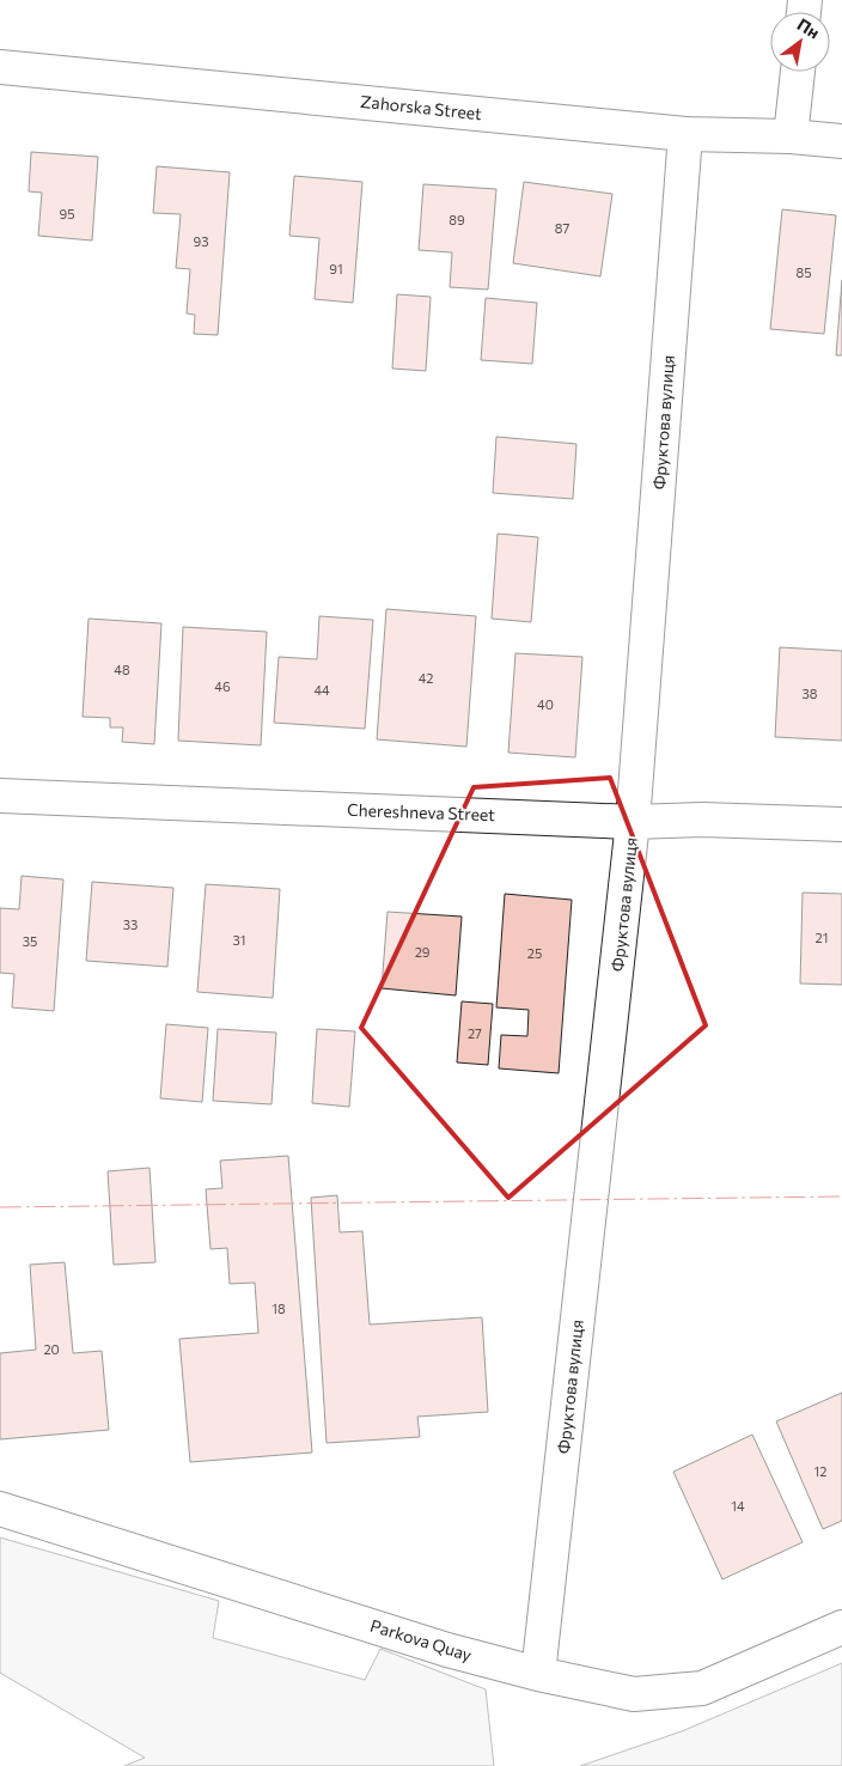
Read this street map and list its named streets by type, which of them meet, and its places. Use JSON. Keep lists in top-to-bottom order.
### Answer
{
  "streets": {
    "street": [
      "Zahorska Street",
      "Фруктова вулиця",
      "Chereshneva Street",
      "Parkova Quay"
    ]
  },
  "crossings": [
    ["Zahorska Street", "Фруктова вулиця"],
    ["Фруктова вулиця", "Chereshneva Street"],
    ["Фруктова вулиця", "Parkova Quay"]
  ],
  "house_numbers": [
    "95",
    "89",
    "87",
    "93",
    "91",
    "85",
    "48",
    "42",
    "46",
    "44",
    "38",
    "40",
    "33",
    "21",
    "31",
    "35",
    "29",
    "25",
    "27",
    "18",
    "20",
    "12",
    "14"
  ],
  "north": "top right"
}
